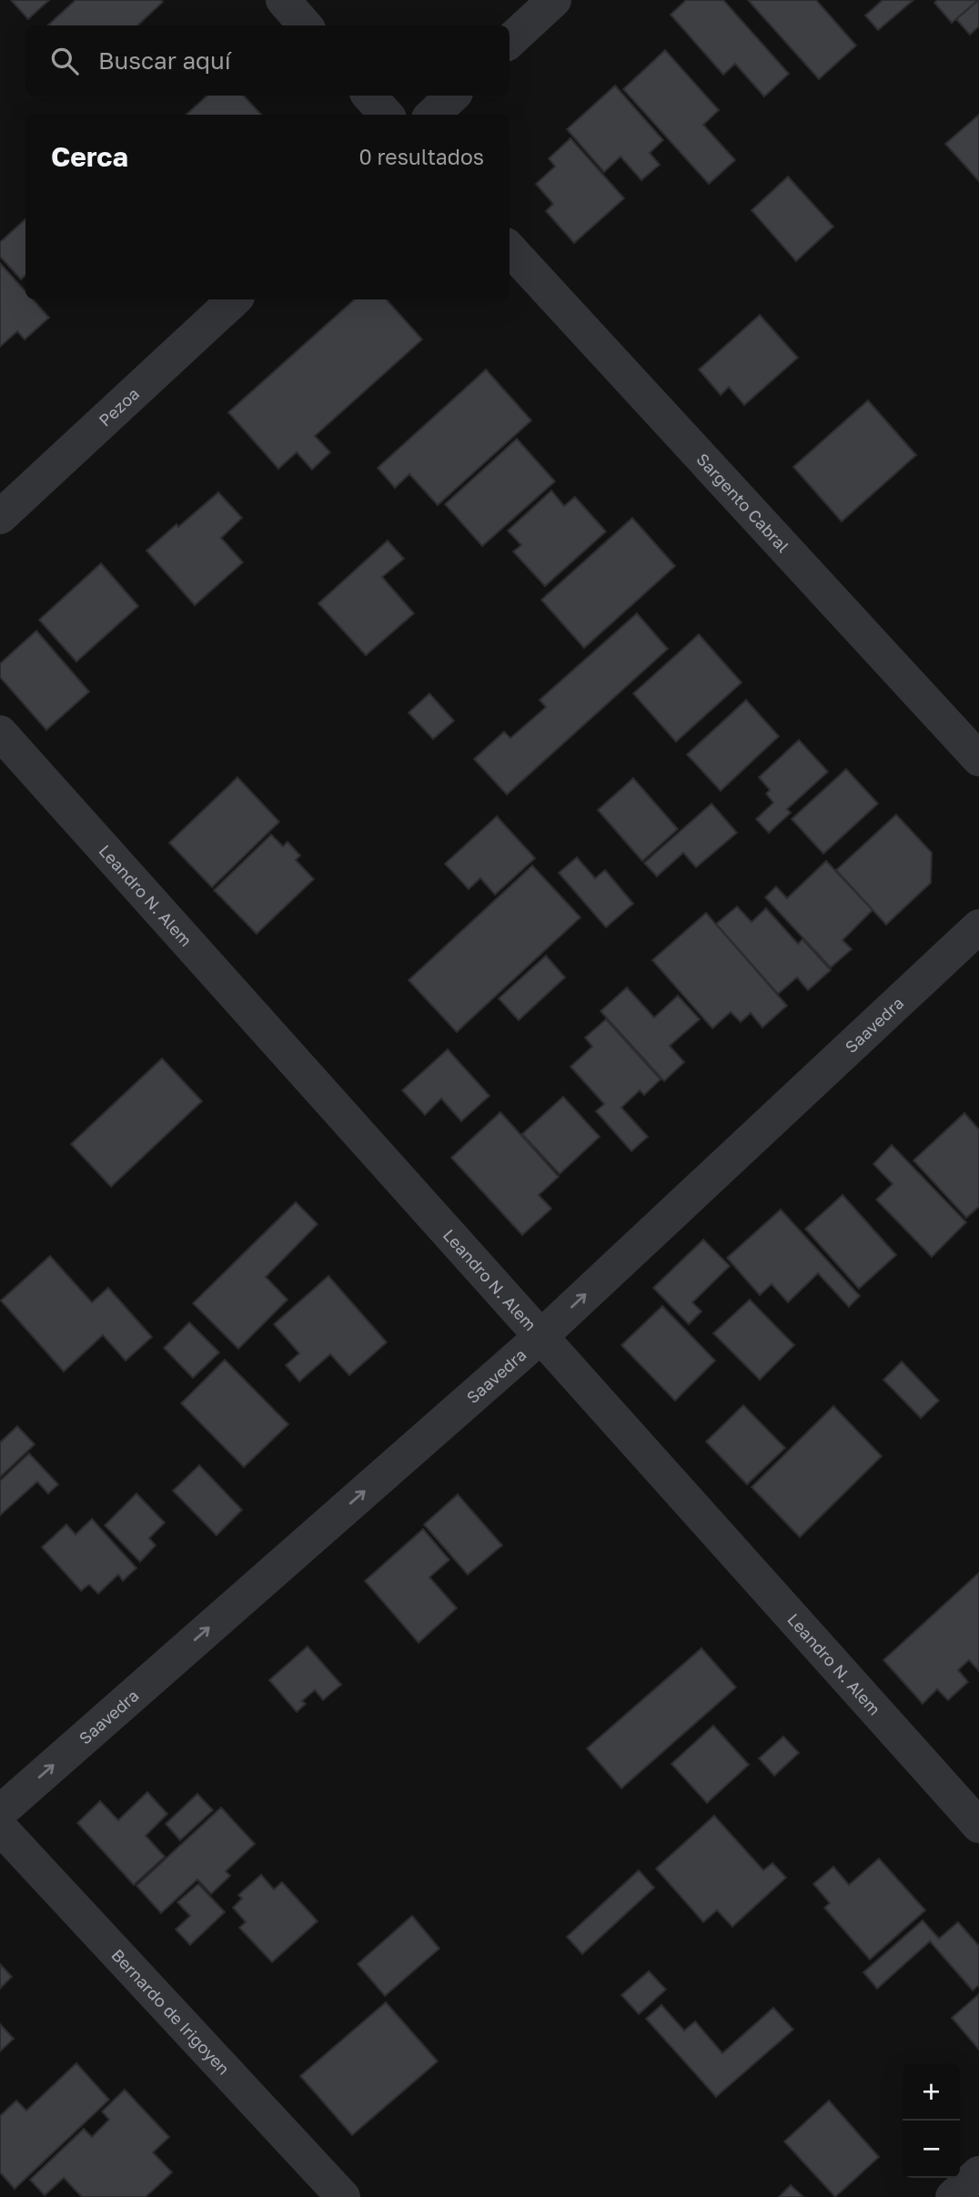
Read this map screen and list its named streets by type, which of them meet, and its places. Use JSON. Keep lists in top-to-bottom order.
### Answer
{
  "streets": {
    "street": [
      "Pezoa",
      "Sargento Cabral",
      "Leandro N. Alem",
      "Saavedra",
      "Bernardo de Irigoyen"
    ]
  },
  "crossings": [
    ["Leandro N. Alem", "Saavedra"]
  ],
  "one_way": ["Saavedra"],
  "page": {
    "search": "Buscar aquí",
    "heading": ["Cerca", "0 resultados"],
    "map_buttons": ["+", "−"]
  }
}
